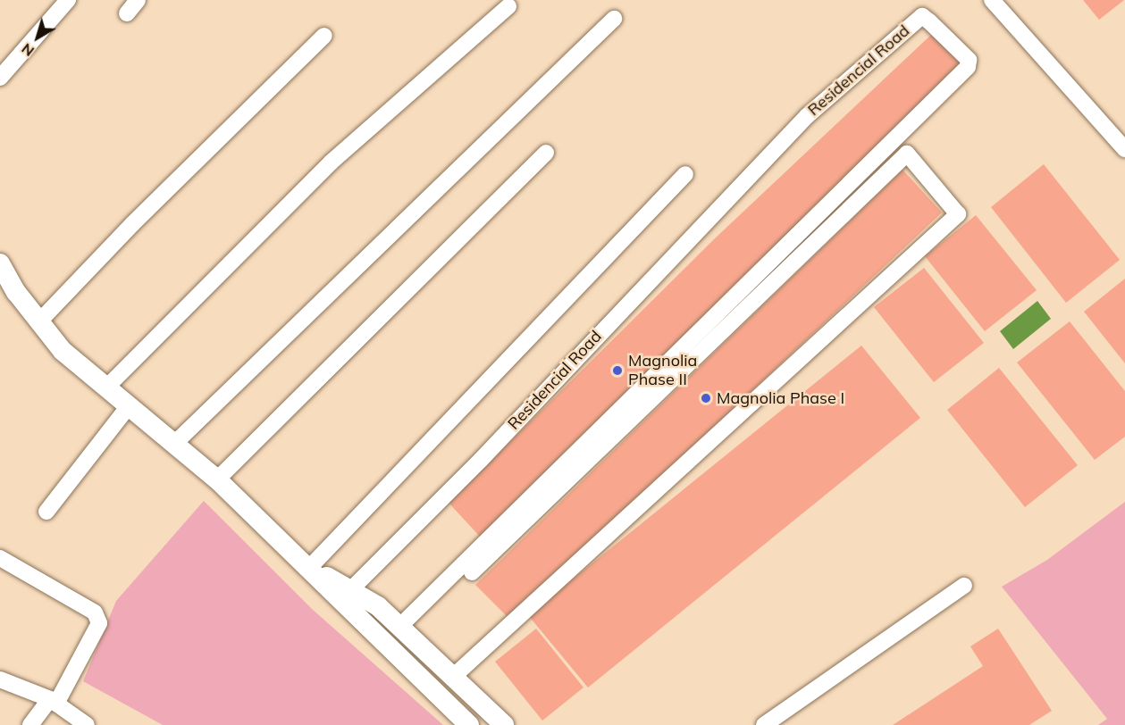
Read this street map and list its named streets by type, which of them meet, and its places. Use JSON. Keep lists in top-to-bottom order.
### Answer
{
  "streets": {
    "street": ["Residencial Road"]
  },
  "places": ["Magnolia Phase II", "Magnolia Phase I"],
  "north": "bottom left"
}
